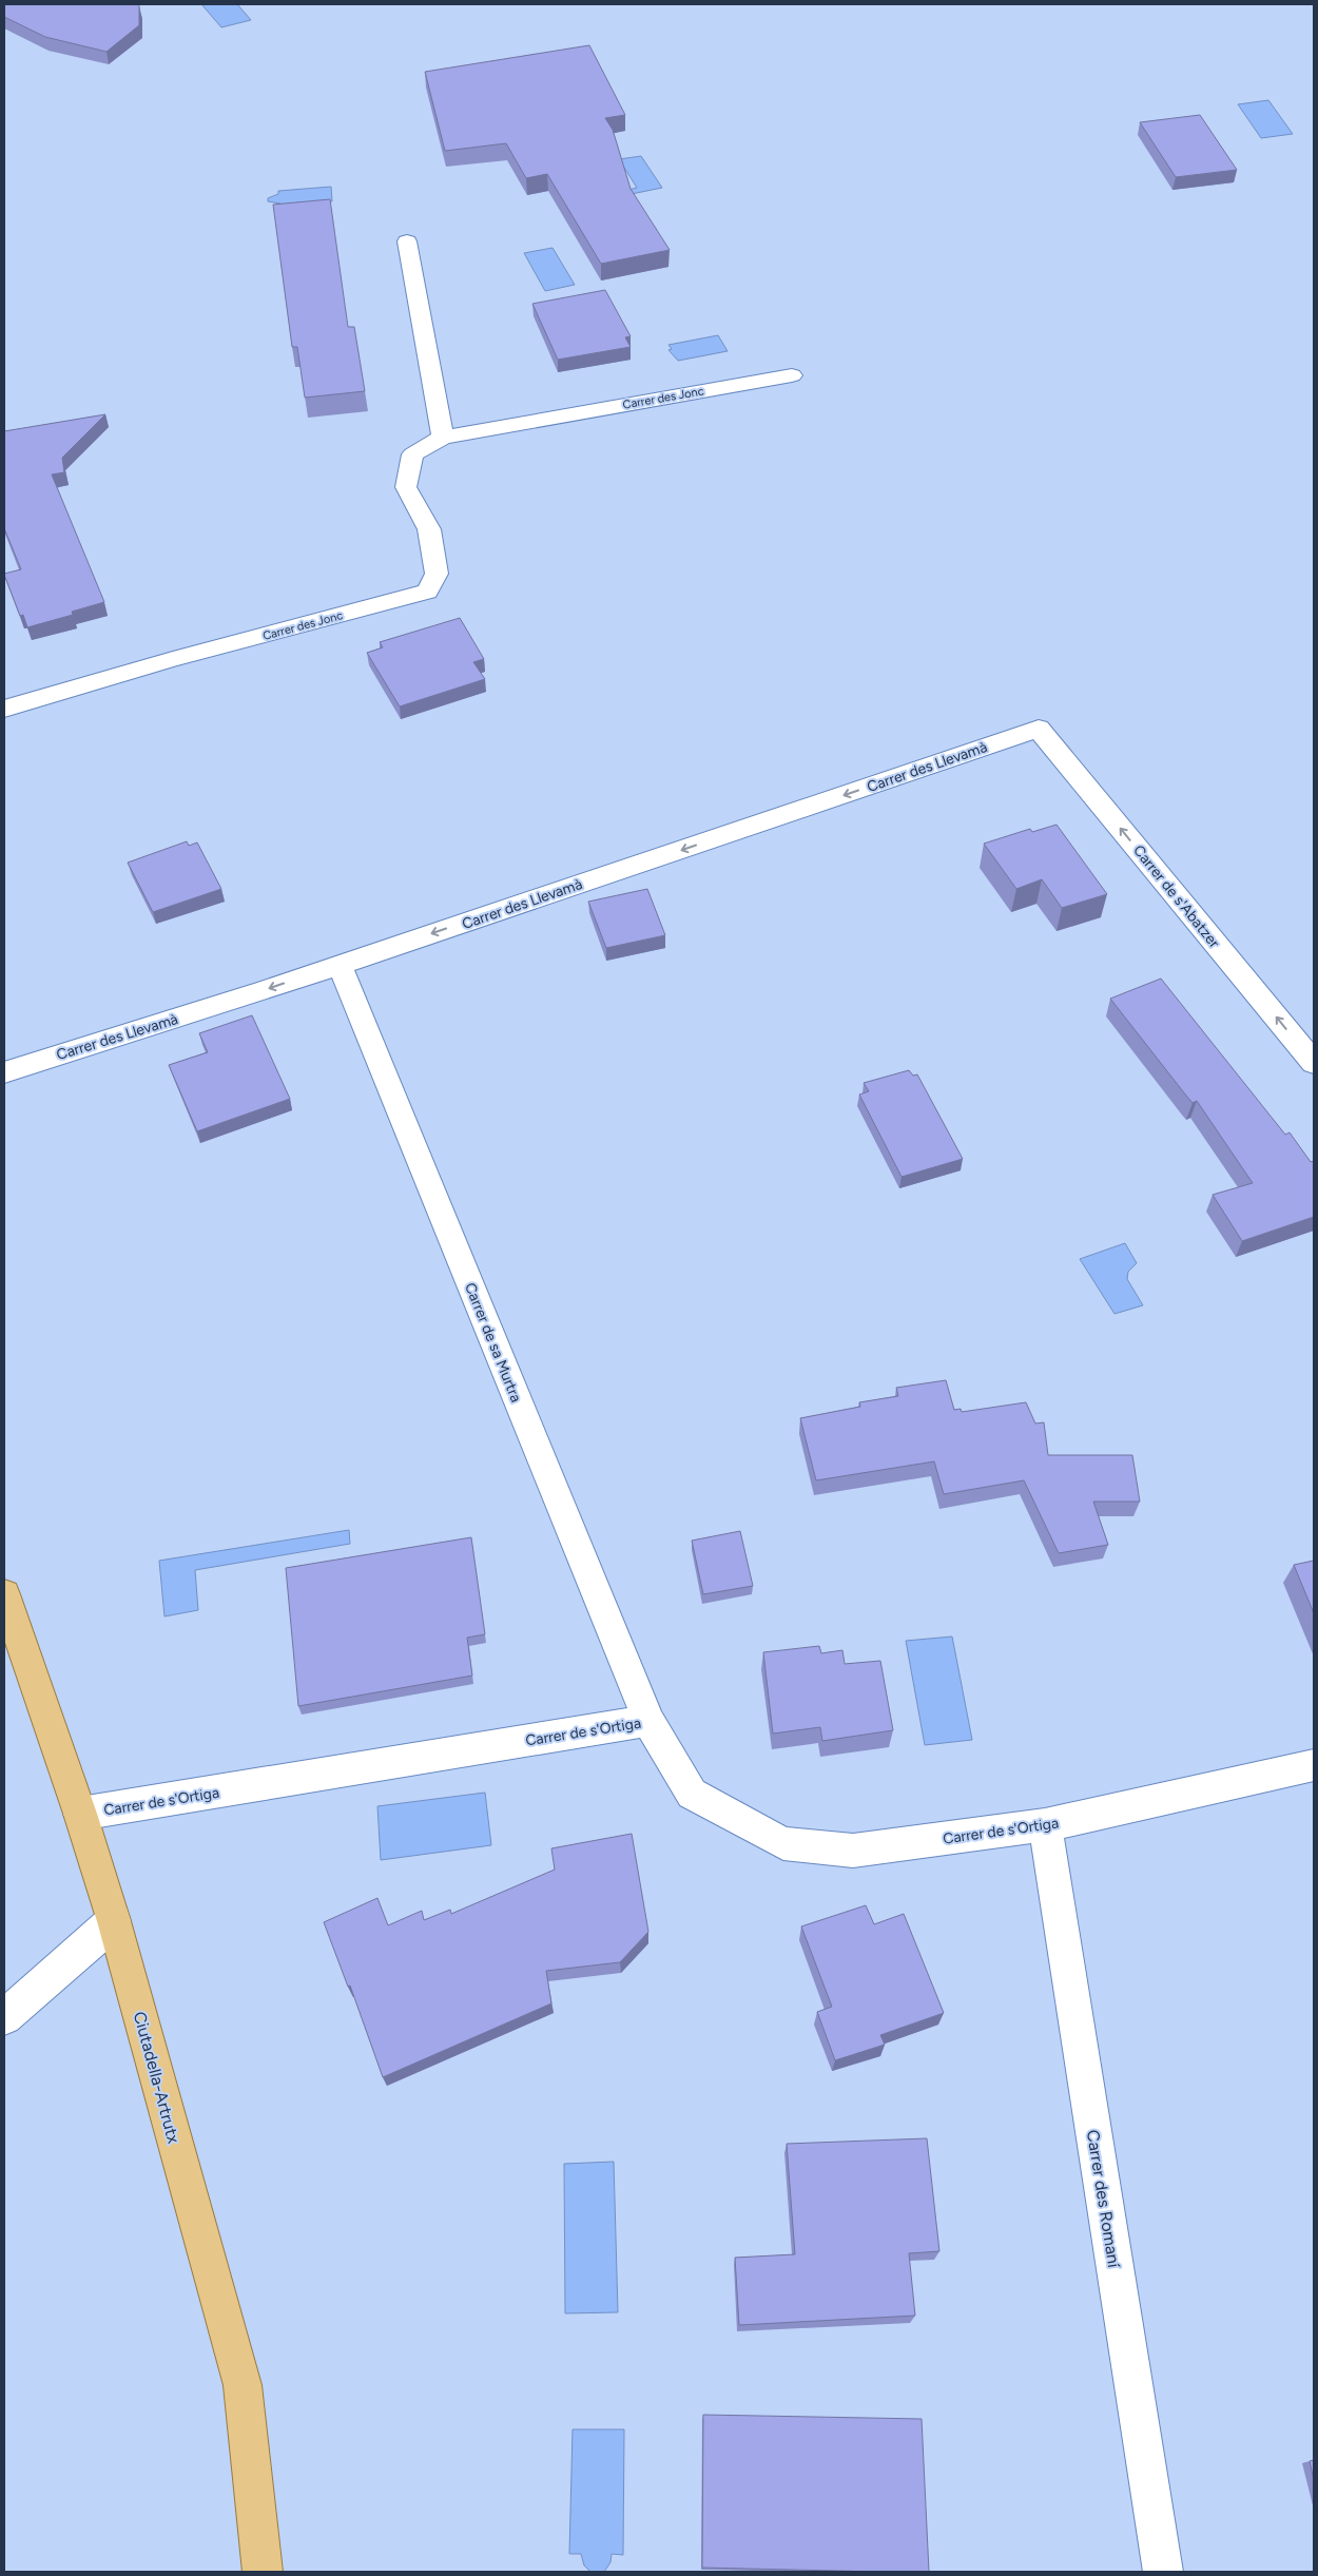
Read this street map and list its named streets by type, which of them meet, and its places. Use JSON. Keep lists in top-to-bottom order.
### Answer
{
  "streets": {
    "main road": ["Ciutadella-Artrutx"],
    "street": [
      "Carrer des Jonc",
      "Carrer des Llevamà",
      "Carrer de s'Abatzer",
      "Carrer de sa Murtra",
      "Carrer de s'Ortiga",
      "Carrer des Romaní"
    ]
  },
  "crossings": [
    ["Carrer des Llevamà", "Carrer de s'Abatzer"],
    ["Carrer des Llevamà", "Carrer de sa Murtra"],
    ["Carrer de sa Murtra", "Carrer de s'Ortiga"],
    ["Carrer de s'Ortiga", "Ciutadella-Artrutx"],
    ["Carrer de s'Ortiga", "Carrer des Romaní"]
  ],
  "one_way": ["Carrer des Llevamà", "Carrer de s'Abatzer"]
}
